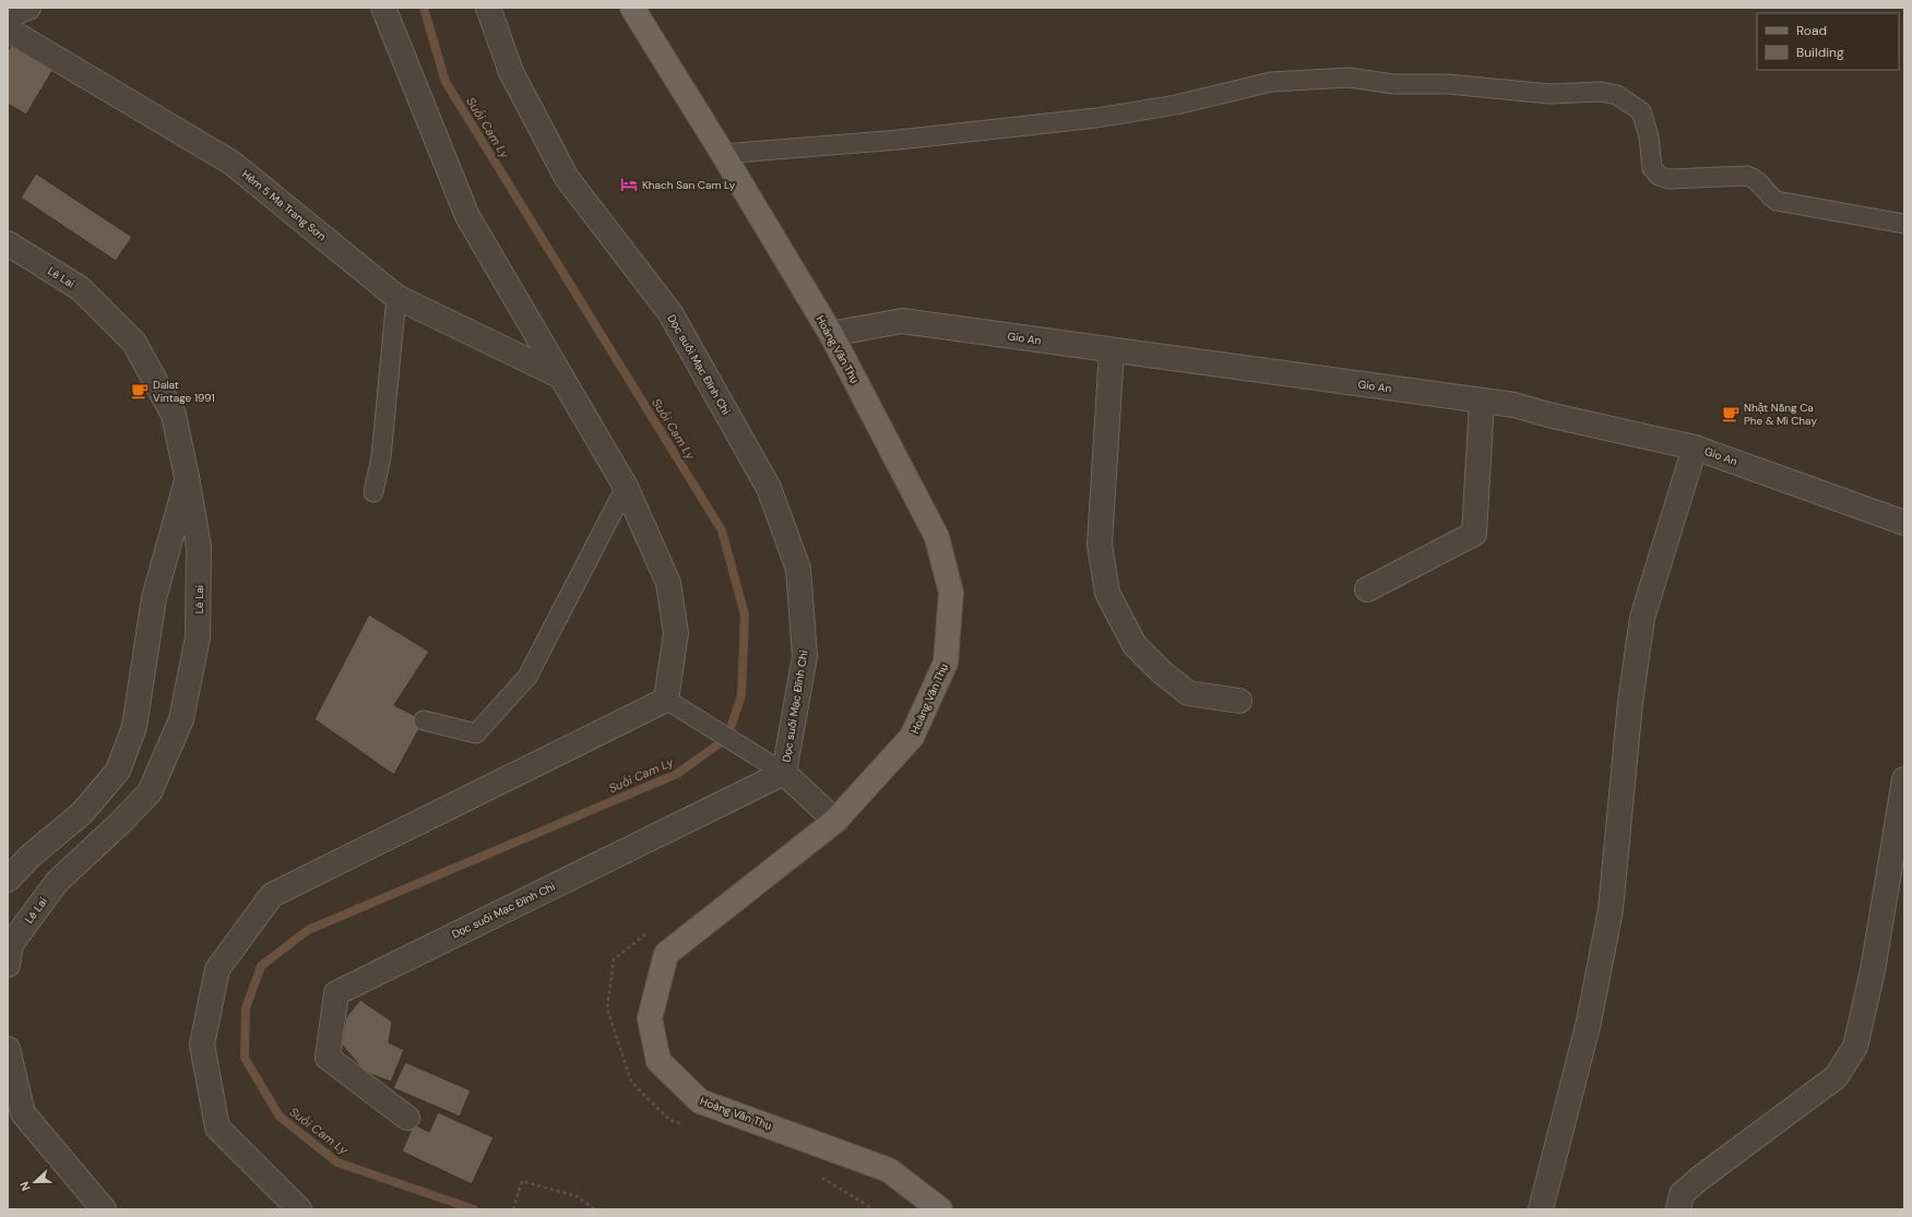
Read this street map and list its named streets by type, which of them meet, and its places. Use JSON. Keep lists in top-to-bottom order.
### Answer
{
  "streets": {
    "main road": ["Hoàng Văn Thụ"],
    "street": [
      "Hẻm 5 Ma Trang Sơn",
      "Lê Lai",
      "Gio An",
      "Dọc suối Mạc Đĩnh Chi"
    ]
  },
  "crossings": [
    ["Gio An", "Hoàng Văn Thụ"]
  ],
  "water": ["Suối Cam Ly"],
  "places": {
    "hotel": ["Khach San Cam Ly"],
    "cafe": ["Dalat Vintage 1991", "Nhặt Nắng Ca Phe & Mì Chay"]
  },
  "legend": ["Road", "Building"],
  "north": "left"
}
